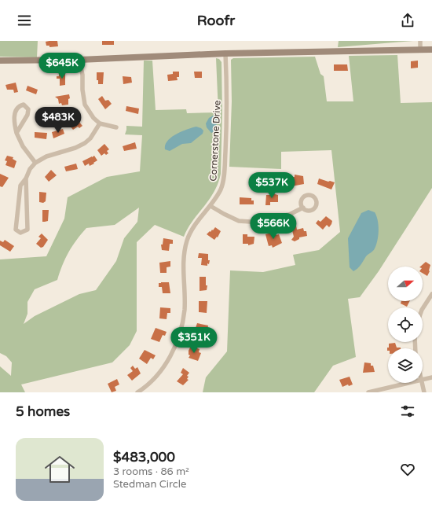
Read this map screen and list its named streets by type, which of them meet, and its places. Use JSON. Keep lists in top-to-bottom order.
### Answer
{
  "streets": {
    "street": ["Cornerstone Drive"]
  },
  "north": "right",
  "page": {
    "header": "Roofr",
    "price": [
      "$645K",
      "$483K",
      "$537K",
      "$566K",
      "$351K"
    ],
    "heading": "5 homes",
    "list": [
      {
        "name": "$483,000",
        "note": "3 rooms · 86 m² · Stedman Circle"
      }
    ]
  }
}
